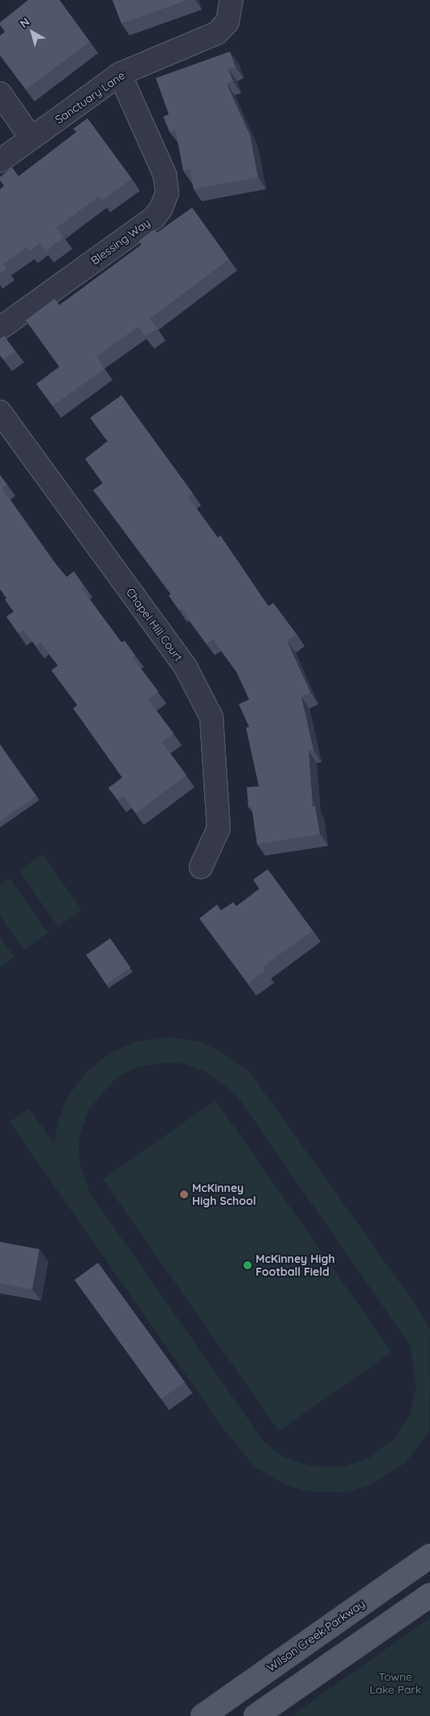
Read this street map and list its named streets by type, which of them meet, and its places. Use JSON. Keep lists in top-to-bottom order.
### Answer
{
  "streets": {
    "main road": ["Wilson Creek Parkway"],
    "street": ["Sanctuary Lane", "Blessing Way", "Chapel Hill Court"]
  },
  "crossings": [
    ["Sanctuary Lane", "Blessing Way"]
  ],
  "parks": ["Towne Lake Park"],
  "places": ["McKinney High School", "McKinney High Football Field"],
  "north": "top left"
}
